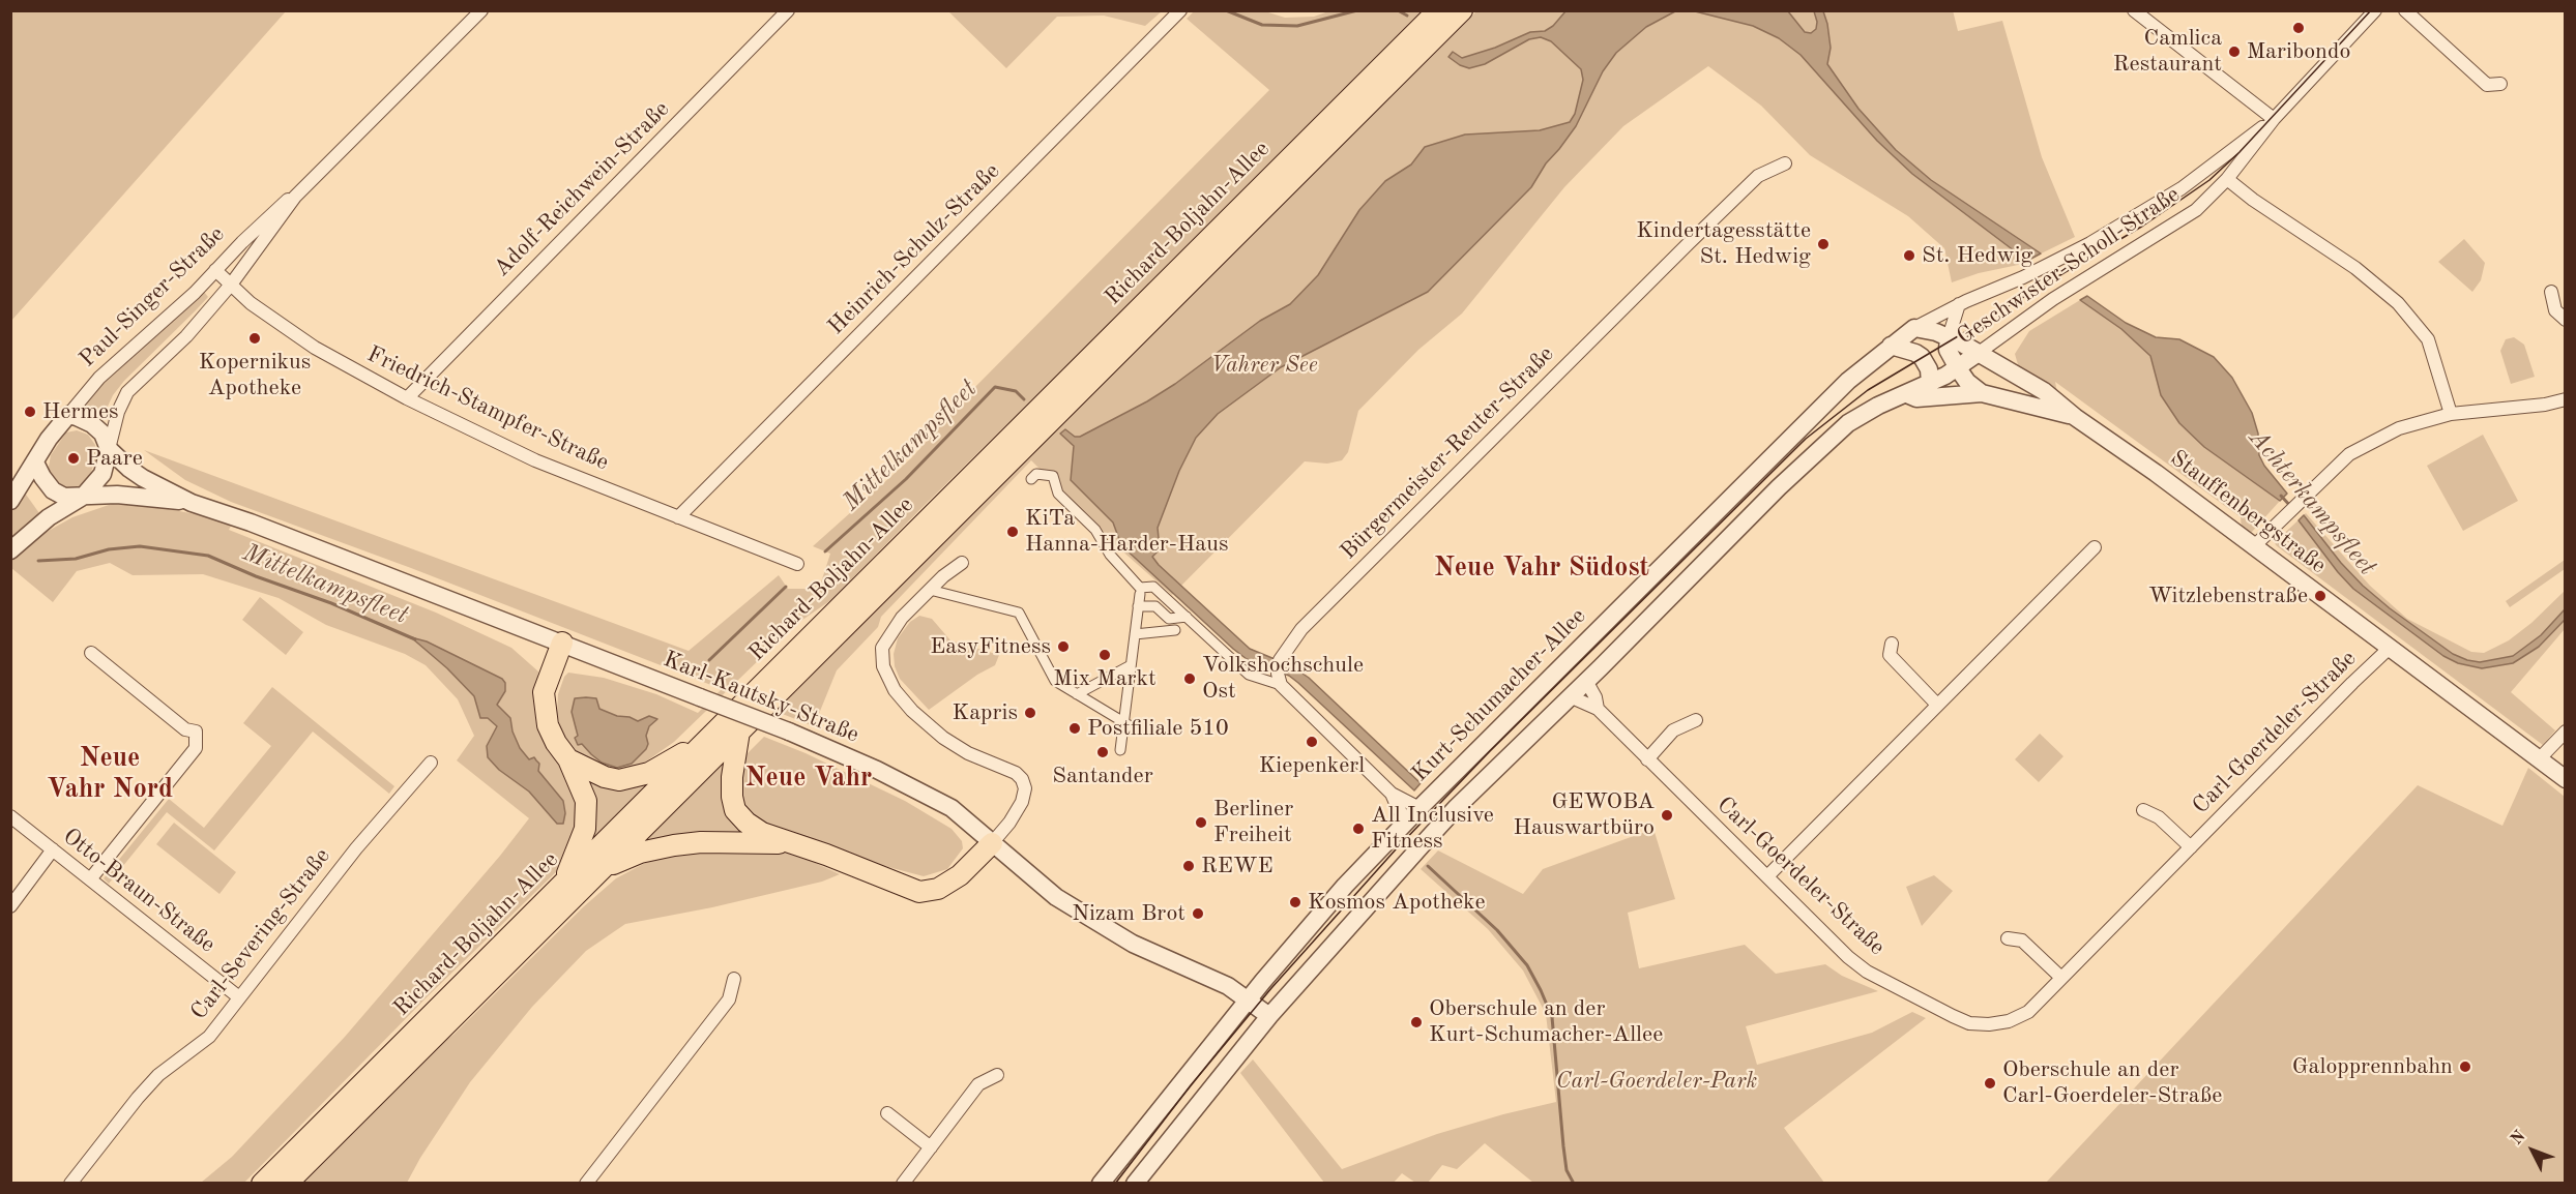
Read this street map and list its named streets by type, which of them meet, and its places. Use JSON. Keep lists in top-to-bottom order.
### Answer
{
  "streets": {
    "main road": ["Richard-Boljahn-Allee"],
    "street": [
      "Adolf-Reichwein-Straße",
      "Heinrich-Schulz-Straße",
      "Geschwister-Scholl-Straße",
      "Paul-Singer-Straße",
      "Friedrich-Stampfer-Straße",
      "Bürgermeister-Reuter-Straße",
      "Stauffenbergstraße",
      "Kurt-Schumacher-Allee",
      "Karl-Kautsky-Straße",
      "Carl-Goerdeler-Straße",
      "Otto-Braun-Straße",
      "Carl-Severing-Straße"
    ]
  },
  "crossings": [
    ["Adolf-Reichwein-Straße", "Friedrich-Stampfer-Straße"],
    ["Heinrich-Schulz-Straße", "Friedrich-Stampfer-Straße"],
    ["Geschwister-Scholl-Straße", "Stauffenbergstraße"],
    ["Geschwister-Scholl-Straße", "Kurt-Schumacher-Allee"],
    ["Paul-Singer-Straße", "Friedrich-Stampfer-Straße"],
    ["Paul-Singer-Straße", "Karl-Kautsky-Straße"],
    ["Stauffenbergstraße", "Kurt-Schumacher-Allee"],
    ["Stauffenbergstraße", "Carl-Goerdeler-Straße"],
    ["Kurt-Schumacher-Allee", "Karl-Kautsky-Straße"],
    ["Otto-Braun-Straße", "Carl-Severing-Straße"]
  ],
  "districts": ["Neue Vahr Südost", "Neue Vahr Nord", "Neue Vahr"],
  "water": ["Mittelkampsfleet", "Achterkampsfleet"],
  "parks": ["Vahrer See", "Carl-Goerdeler-Park"],
  "places": [
    "Maribondo",
    "Camlica Restaurant",
    "Kindertagesstätte St. Hedwig",
    "St. Hedwig",
    "Kopernikus Apotheke",
    "Hermes",
    "Paare",
    "KiTa Hanna-Harder-Haus",
    "Witzlebenstraße",
    "EasyFitness",
    "Mix Markt",
    "Volkshochschule Ost",
    "Kapris",
    "Postfiliale 510",
    "Kiepenkerl",
    "Santander",
    "GEWOBA Hauswartbüro",
    "Berliner Freiheit",
    "All Inclusive Fitness",
    "REWE",
    "Kosmos Apotheke",
    "Nizam Brot",
    "Oberschule an der Kurt-Schumacher-Allee",
    "Galopprennbahn",
    "Oberschule an der Carl-Goerdeler-Straße"
  ],
  "north": "top left"
}
